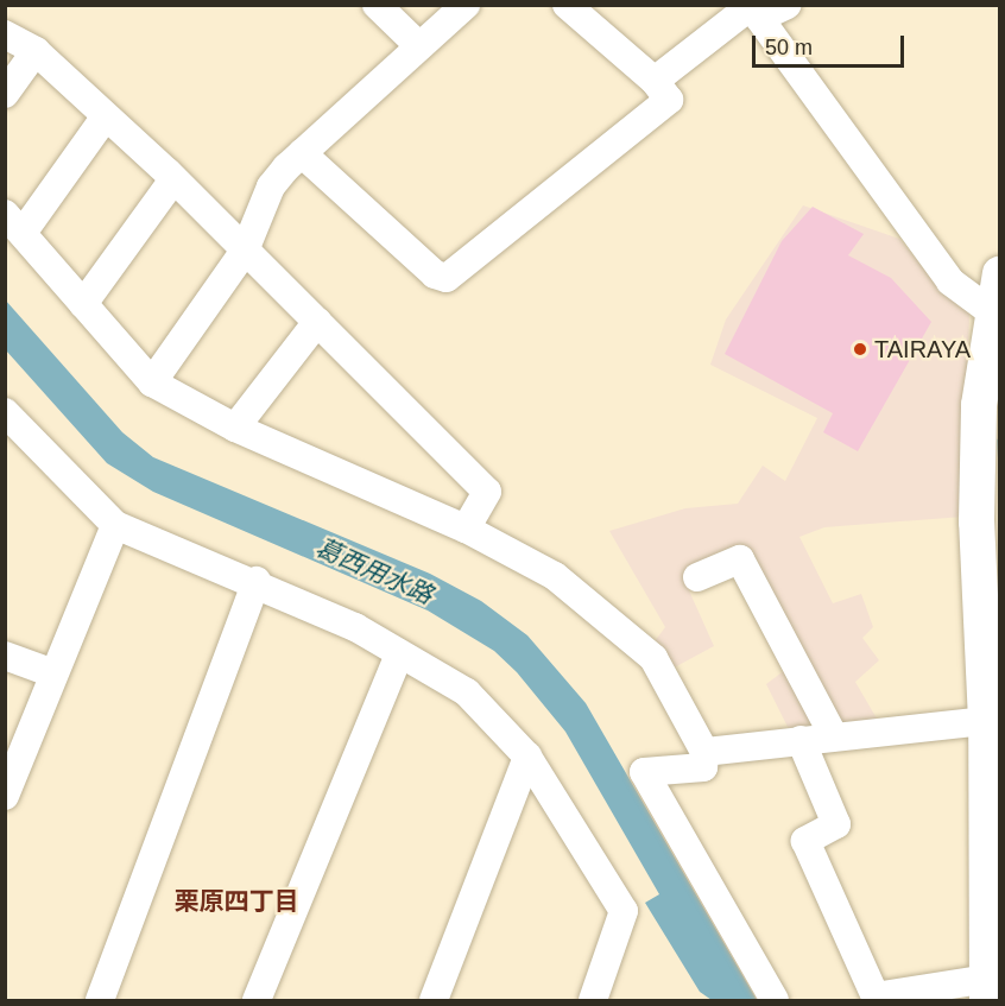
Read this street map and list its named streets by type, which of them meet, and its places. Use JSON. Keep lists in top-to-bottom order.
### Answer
{
  "districts": ["栗原四丁目"],
  "water": ["葛西用水路"],
  "places": ["TAIRAYA"],
  "scale_bar": "50 m"
}
